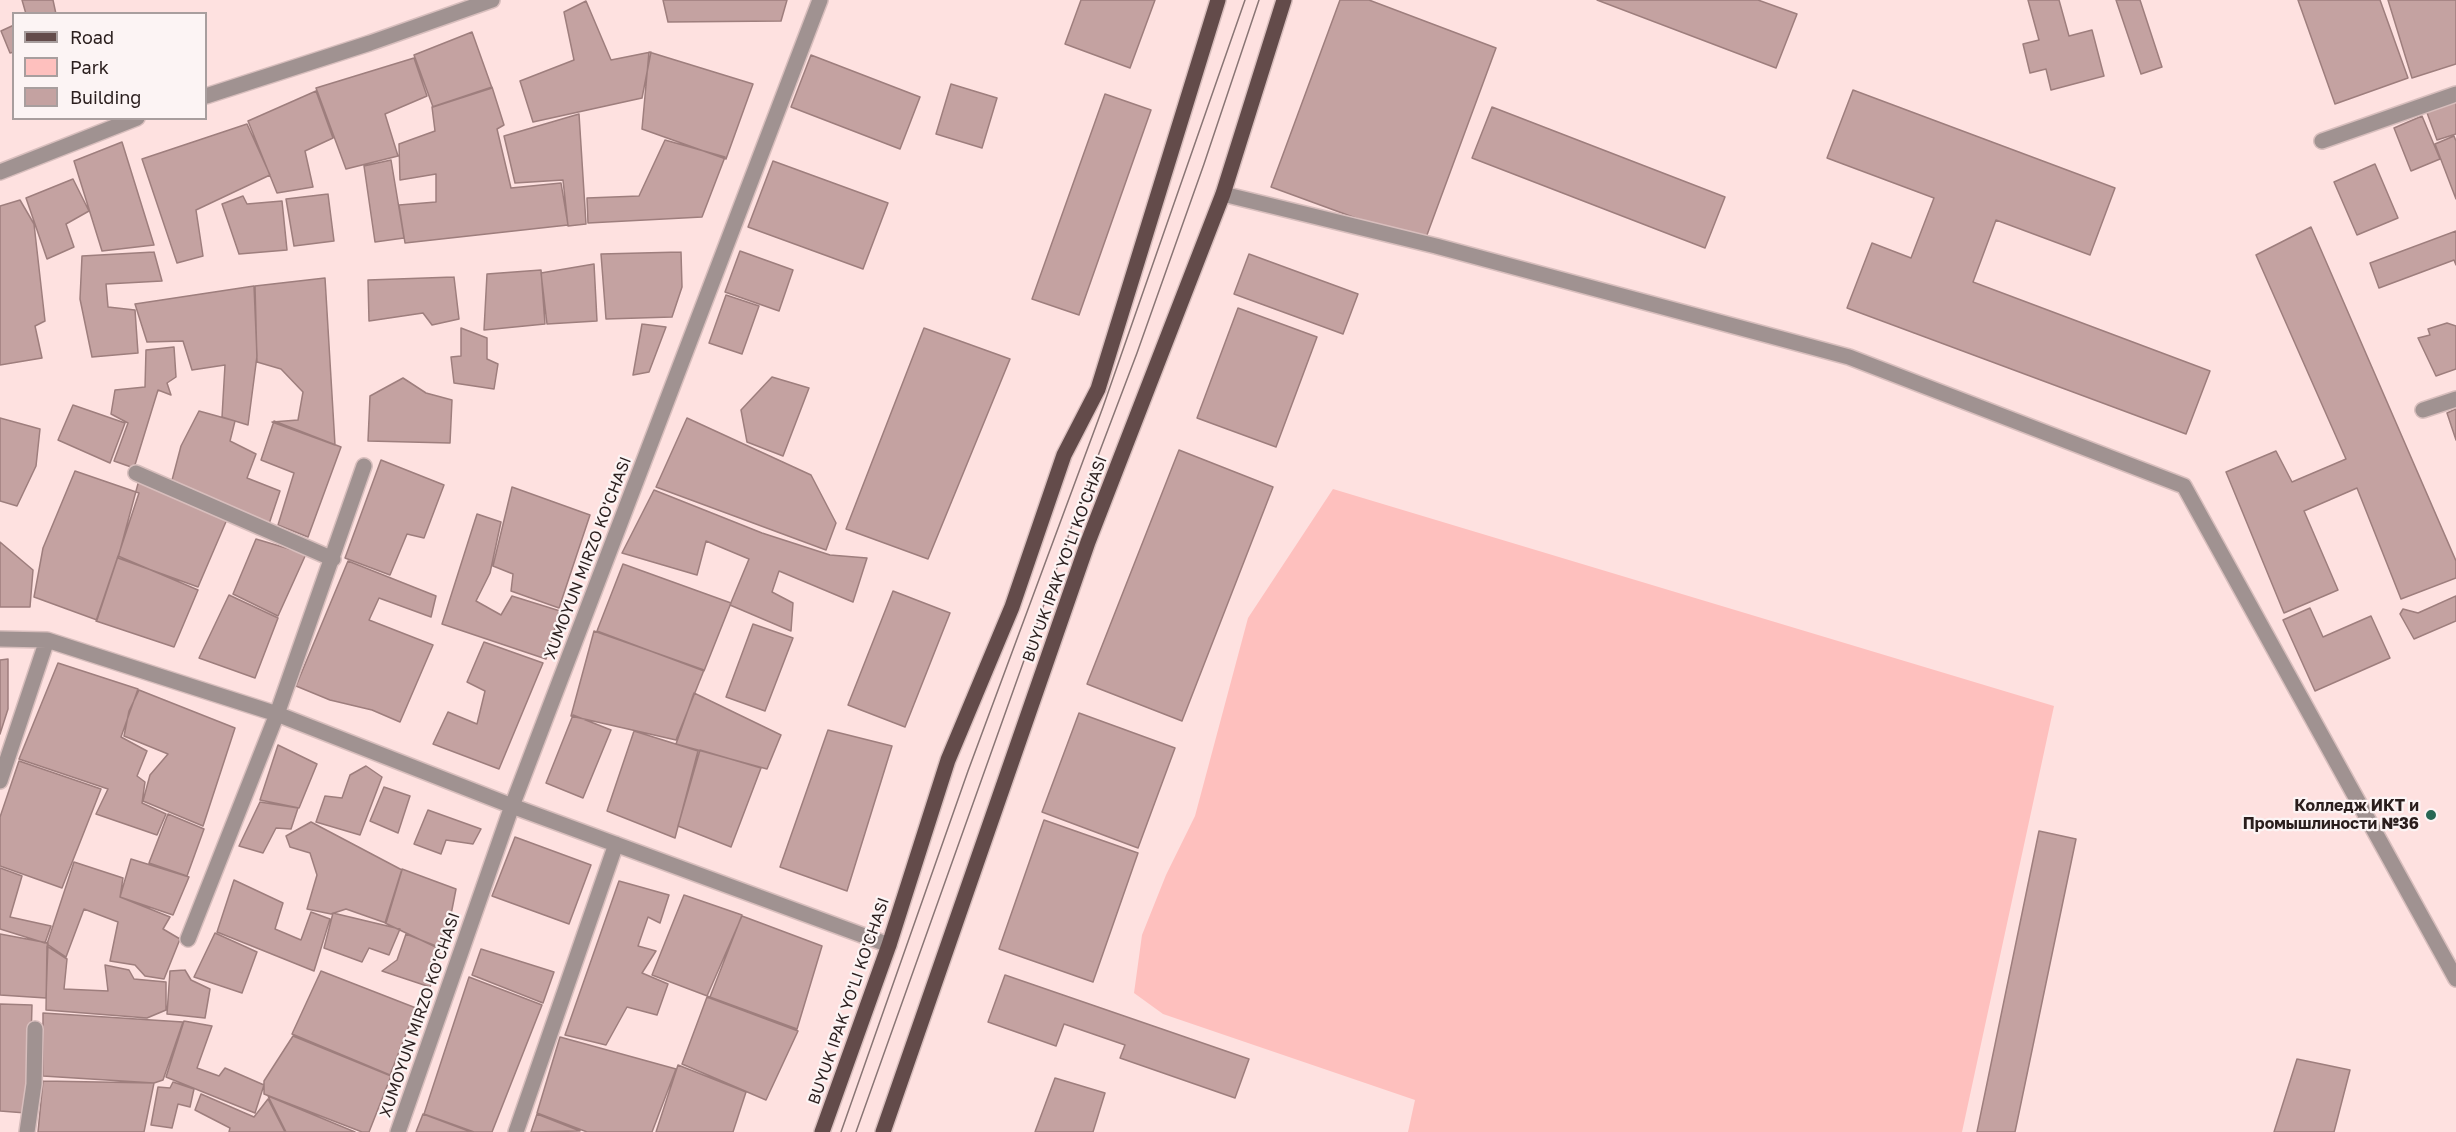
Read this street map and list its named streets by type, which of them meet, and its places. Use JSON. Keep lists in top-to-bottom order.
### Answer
{
  "streets": {
    "main road": ["BUYUK IPAK YO'LI KO'CHASI"],
    "street": ["XUMOYUN MIRZO KO'CHASI"]
  },
  "places": ["Колледж ИКТ и Промышлиности №36"],
  "legend": ["Road", "Park", "Building"]
}
